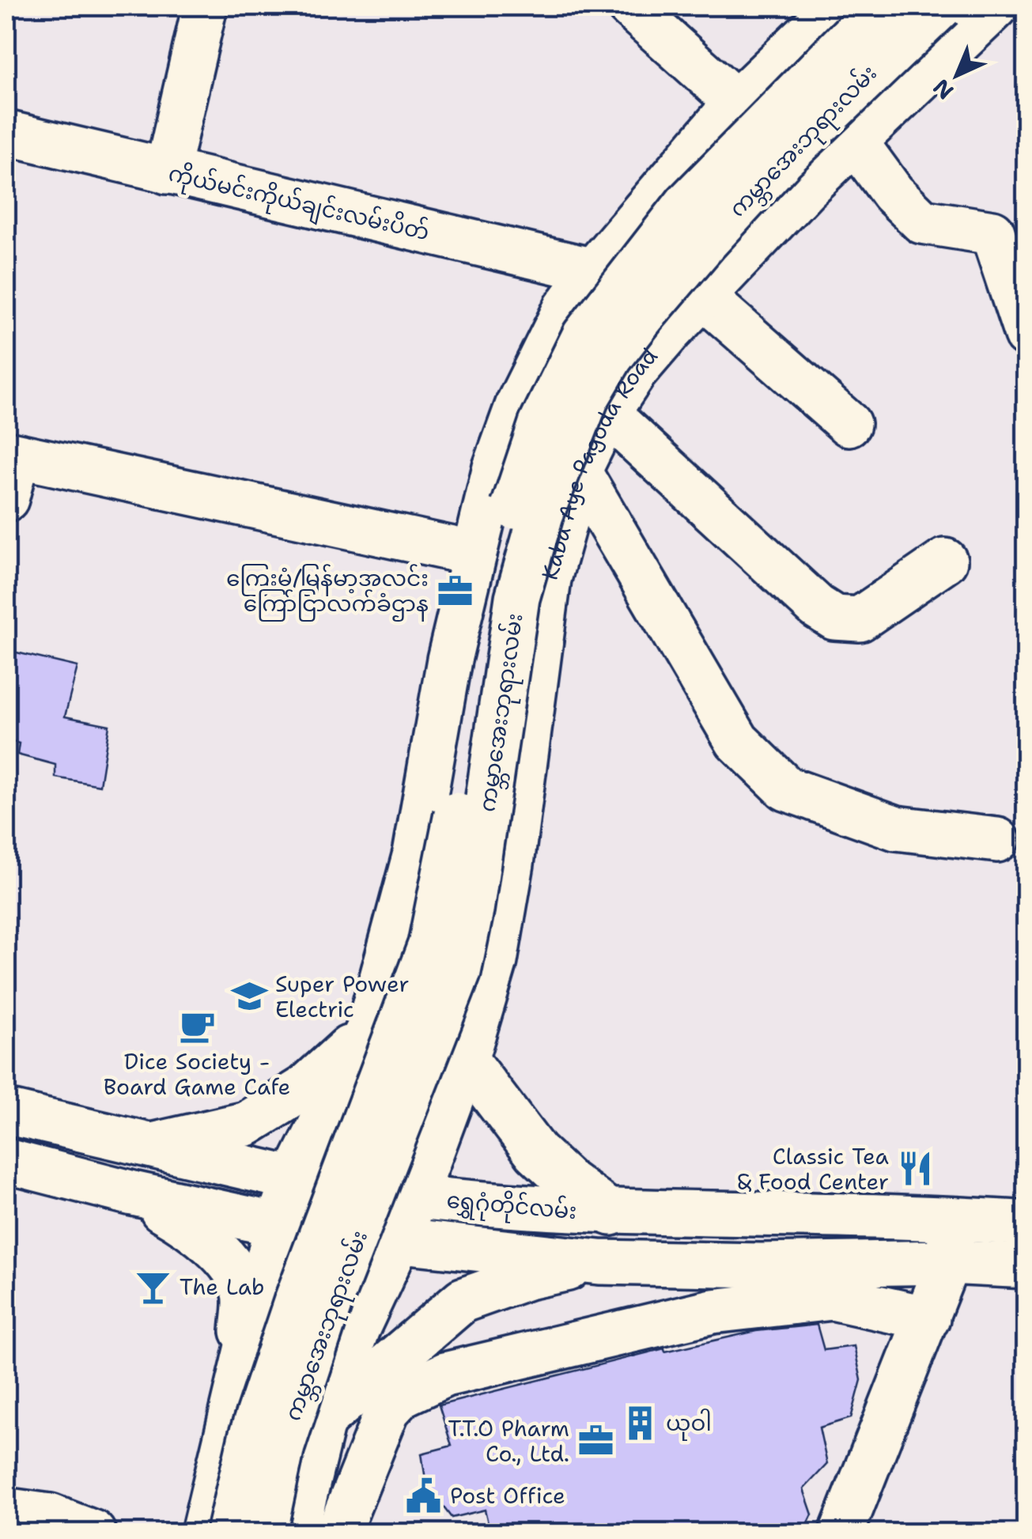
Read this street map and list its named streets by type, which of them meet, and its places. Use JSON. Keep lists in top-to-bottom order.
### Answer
{
  "streets": {
    "main road": [
      "ကမ္ဘာအေးဘုရားလမ်း",
      "ကိုယ်မင်းကိုယ်ချင်းလမ်းပိတ်",
      "Kaba Aye Pagoda Road",
      "ရွှေဂုံတိုင်လမ်း"
    ]
  },
  "crossings": [
    ["ကမ္ဘာအေးဘုရားလမ်း", "Kaba Aye Pagoda Road"],
    ["ကမ္ဘာအေးဘုရားလမ်း", "ရွှေဂုံတိုင်လမ်း"]
  ],
  "places": {
    "office": ["‌ကြေးမုံ/မြန်မာ့အလင်း ကြော်ငြာလက်ခံဌာန", "T.T.O Pharm Co., Ltd."],
    "school or university": ["Super Power Electric"],
    "cafe": ["Dice Society - Board Game Cafe"],
    "restaurant": ["Classic Tea & Food Center"],
    "bar": ["The Lab"],
    "building": ["ယုဝါ"],
    "public building": ["Post Office"]
  },
  "north": "bottom left"
}
